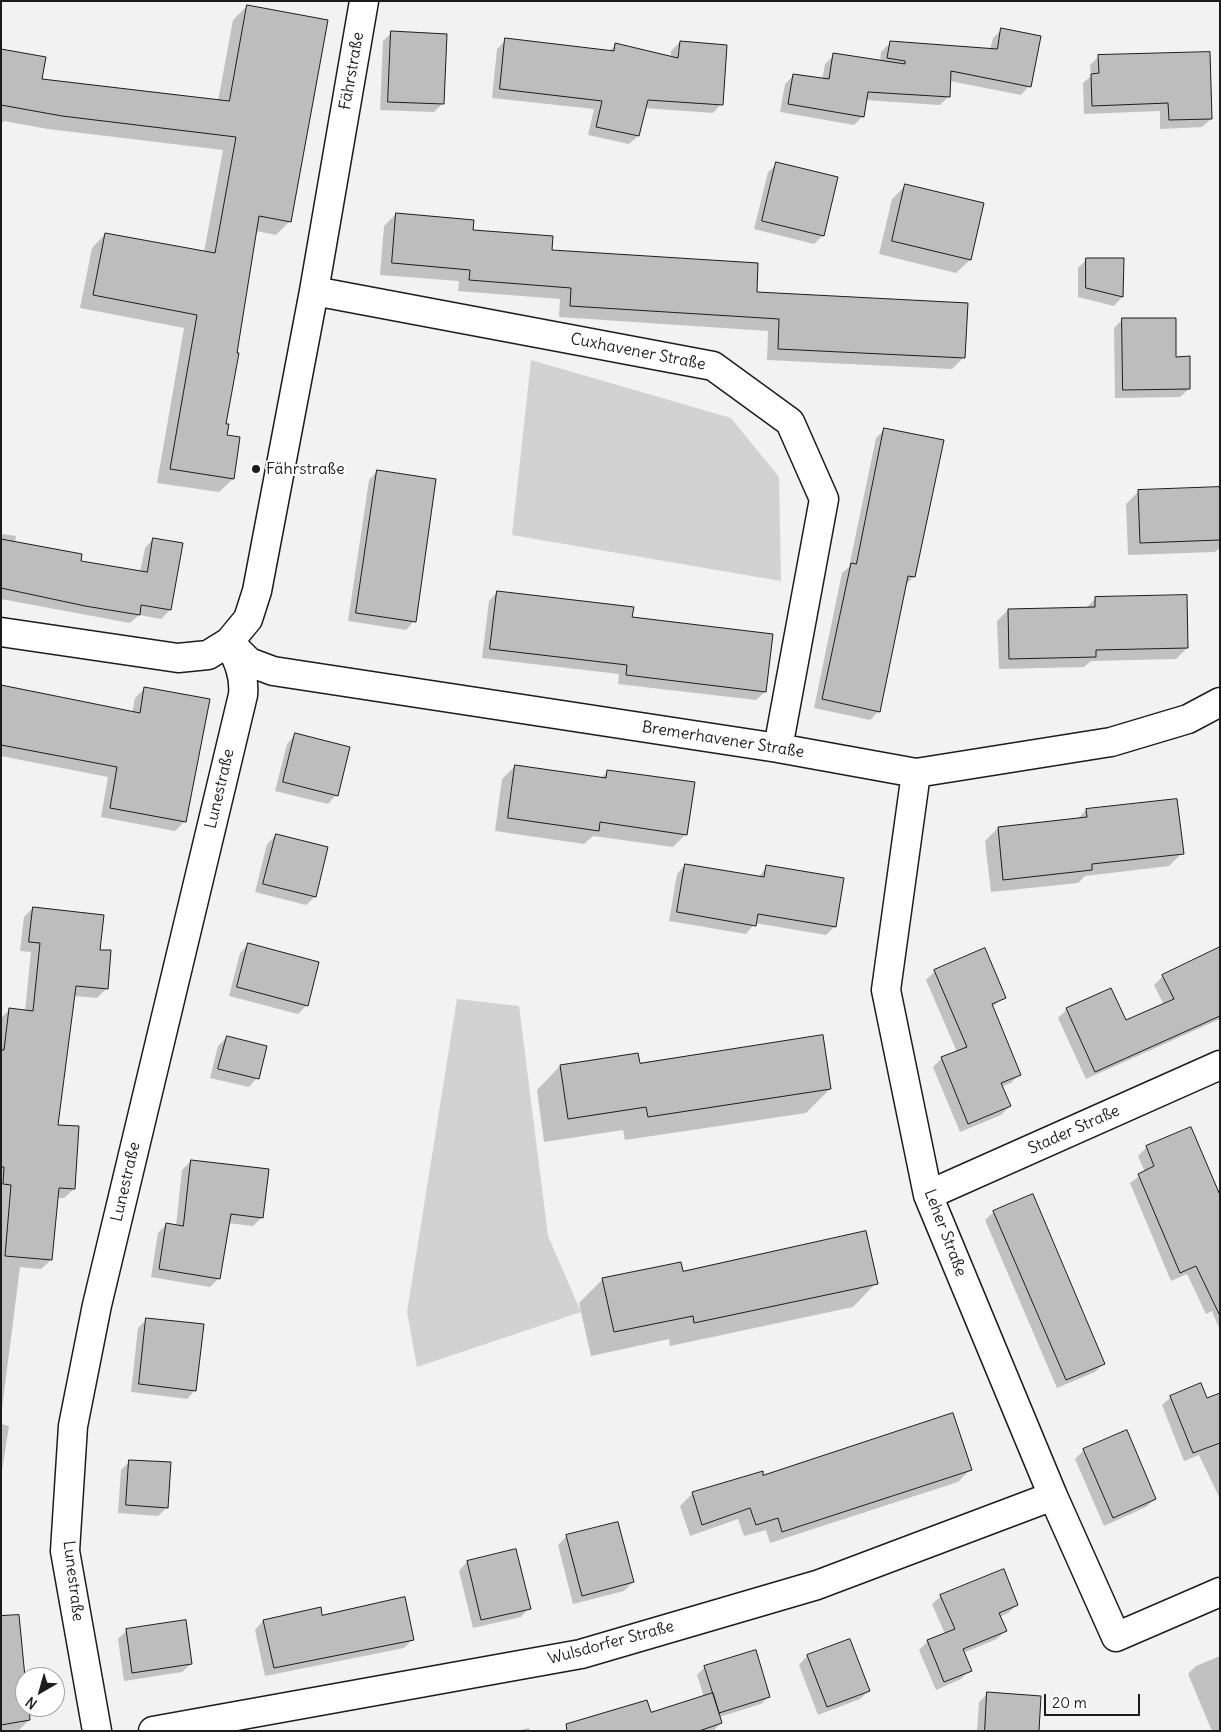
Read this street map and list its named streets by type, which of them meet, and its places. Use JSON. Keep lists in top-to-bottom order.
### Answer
{
  "streets": {
    "street": [
      "Fährstraße",
      "Cuxhavener Straße",
      "Bremerhavener Straße",
      "Lunestraße",
      "Stader Straße",
      "Leher Straße",
      "Wulsdorfer Straße"
    ]
  },
  "crossings": [
    ["Fährstraße", "Cuxhavener Straße"],
    ["Fährstraße", "Bremerhavener Straße"],
    ["Fährstraße", "Lunestraße"],
    ["Cuxhavener Straße", "Bremerhavener Straße"],
    ["Bremerhavener Straße", "Lunestraße"],
    ["Bremerhavener Straße", "Leher Straße"],
    ["Stader Straße", "Leher Straße"],
    ["Leher Straße", "Wulsdorfer Straße"]
  ],
  "places": ["Fährstraße"],
  "scale_bar": "20 m",
  "north": "bottom left"
}
